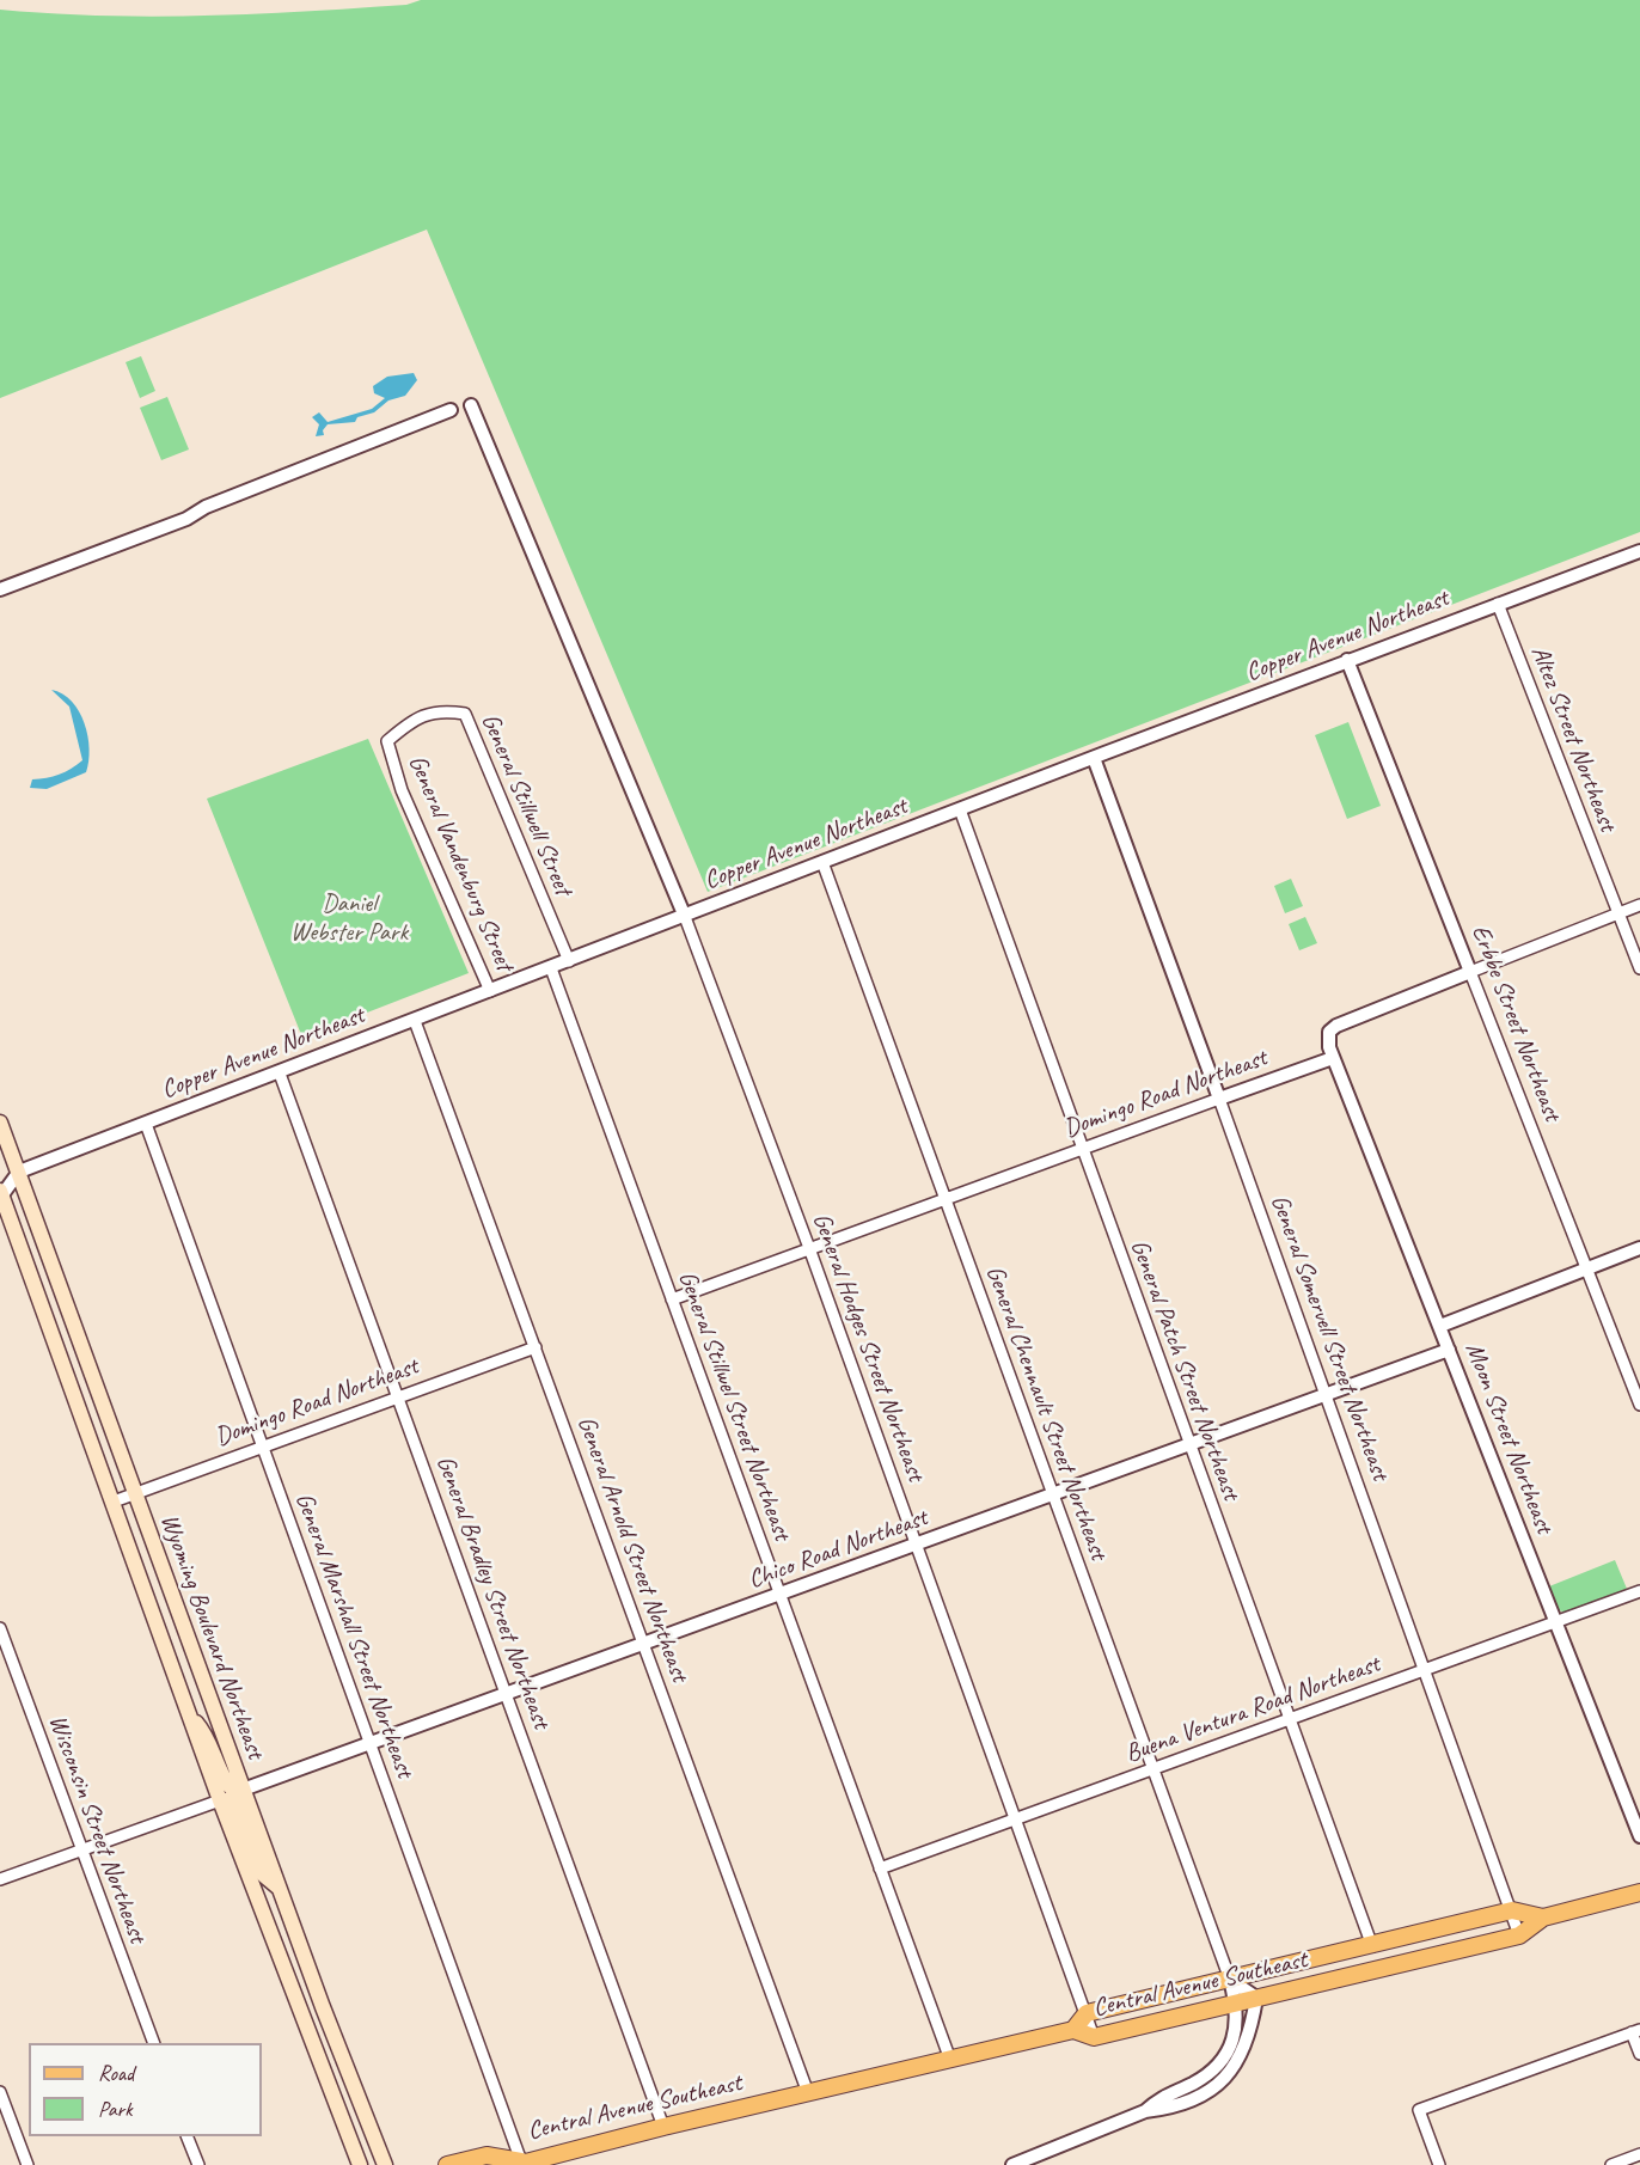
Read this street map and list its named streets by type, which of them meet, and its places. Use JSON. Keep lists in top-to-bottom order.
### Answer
{
  "streets": {
    "main road": ["Wyoming Boulevard Northeast", "Central Avenue Southeast"],
    "street": [
      "Copper Avenue Northeast",
      "Altez Street Northeast",
      "General Stillwell Street",
      "General Vandenburg Street",
      "Erbbe Street Northeast",
      "Domingo Road Northeast",
      "General Somervell Street Northeast",
      "General Hodges Street Northeast",
      "General Patch Street Northeast",
      "General Stillwel Street Northeast",
      "General Chennault Street Northeast",
      "Moon Street Northeast",
      "General Arnold Street Northeast",
      "Chico Road Northeast",
      "General Bradley Street Northeast",
      "General Marshall Street Northeast",
      "Buena Ventura Road Northeast",
      "Wisconsin Street Northeast"
    ]
  },
  "crossings": [
    ["Copper Avenue Northeast", "Altez Street Northeast"],
    ["Copper Avenue Northeast", "General Stillwell Street"],
    ["Copper Avenue Northeast", "General Vandenburg Street"],
    ["Copper Avenue Northeast", "Erbbe Street Northeast"],
    ["Copper Avenue Northeast", "General Somervell Street Northeast"],
    ["Copper Avenue Northeast", "General Hodges Street Northeast"],
    ["Copper Avenue Northeast", "General Patch Street Northeast"],
    ["Copper Avenue Northeast", "General Stillwel Street Northeast"],
    ["Copper Avenue Northeast", "General Chennault Street Northeast"],
    ["Copper Avenue Northeast", "General Arnold Street Northeast"],
    ["Copper Avenue Northeast", "General Bradley Street Northeast"],
    ["Copper Avenue Northeast", "General Marshall Street Northeast"],
    ["Copper Avenue Northeast", "Wyoming Boulevard Northeast"],
    ["General Stillwell Street", "General Vandenburg Street"],
    ["Domingo Road Northeast", "General Somervell Street Northeast"],
    ["Domingo Road Northeast", "General Hodges Street Northeast"],
    ["Domingo Road Northeast", "General Patch Street Northeast"],
    ["Domingo Road Northeast", "General Stillwel Street Northeast"],
    ["Domingo Road Northeast", "General Chennault Street Northeast"],
    ["Domingo Road Northeast", "Moon Street Northeast"],
    ["Domingo Road Northeast", "General Arnold Street Northeast"],
    ["Domingo Road Northeast", "General Bradley Street Northeast"],
    ["Domingo Road Northeast", "General Marshall Street Northeast"],
    ["Domingo Road Northeast", "Wyoming Boulevard Northeast"],
    ["General Somervell Street Northeast", "Chico Road Northeast"],
    ["General Somervell Street Northeast", "Buena Ventura Road Northeast"],
    ["General Somervell Street Northeast", "Central Avenue Southeast"],
    ["General Hodges Street Northeast", "Chico Road Northeast"],
    ["General Hodges Street Northeast", "Buena Ventura Road Northeast"],
    ["General Hodges Street Northeast", "Central Avenue Southeast"],
    ["General Patch Street Northeast", "Chico Road Northeast"],
    ["General Patch Street Northeast", "Buena Ventura Road Northeast"],
    ["General Stillwel Street Northeast", "Chico Road Northeast"],
    ["General Stillwel Street Northeast", "Buena Ventura Road Northeast"],
    ["General Stillwel Street Northeast", "Central Avenue Southeast"],
    ["General Chennault Street Northeast", "Chico Road Northeast"],
    ["General Chennault Street Northeast", "Buena Ventura Road Northeast"],
    ["Moon Street Northeast", "Chico Road Northeast"],
    ["Moon Street Northeast", "Buena Ventura Road Northeast"],
    ["General Arnold Street Northeast", "Chico Road Northeast"],
    ["General Arnold Street Northeast", "Central Avenue Southeast"],
    ["Chico Road Northeast", "General Bradley Street Northeast"],
    ["Chico Road Northeast", "General Marshall Street Northeast"],
    ["Chico Road Northeast", "Wyoming Boulevard Northeast"],
    ["General Bradley Street Northeast", "Central Avenue Southeast"],
    ["General Marshall Street Northeast", "Central Avenue Southeast"]
  ],
  "parks": ["Daniel Webster Park"],
  "legend": ["Road", "Park"]
}
